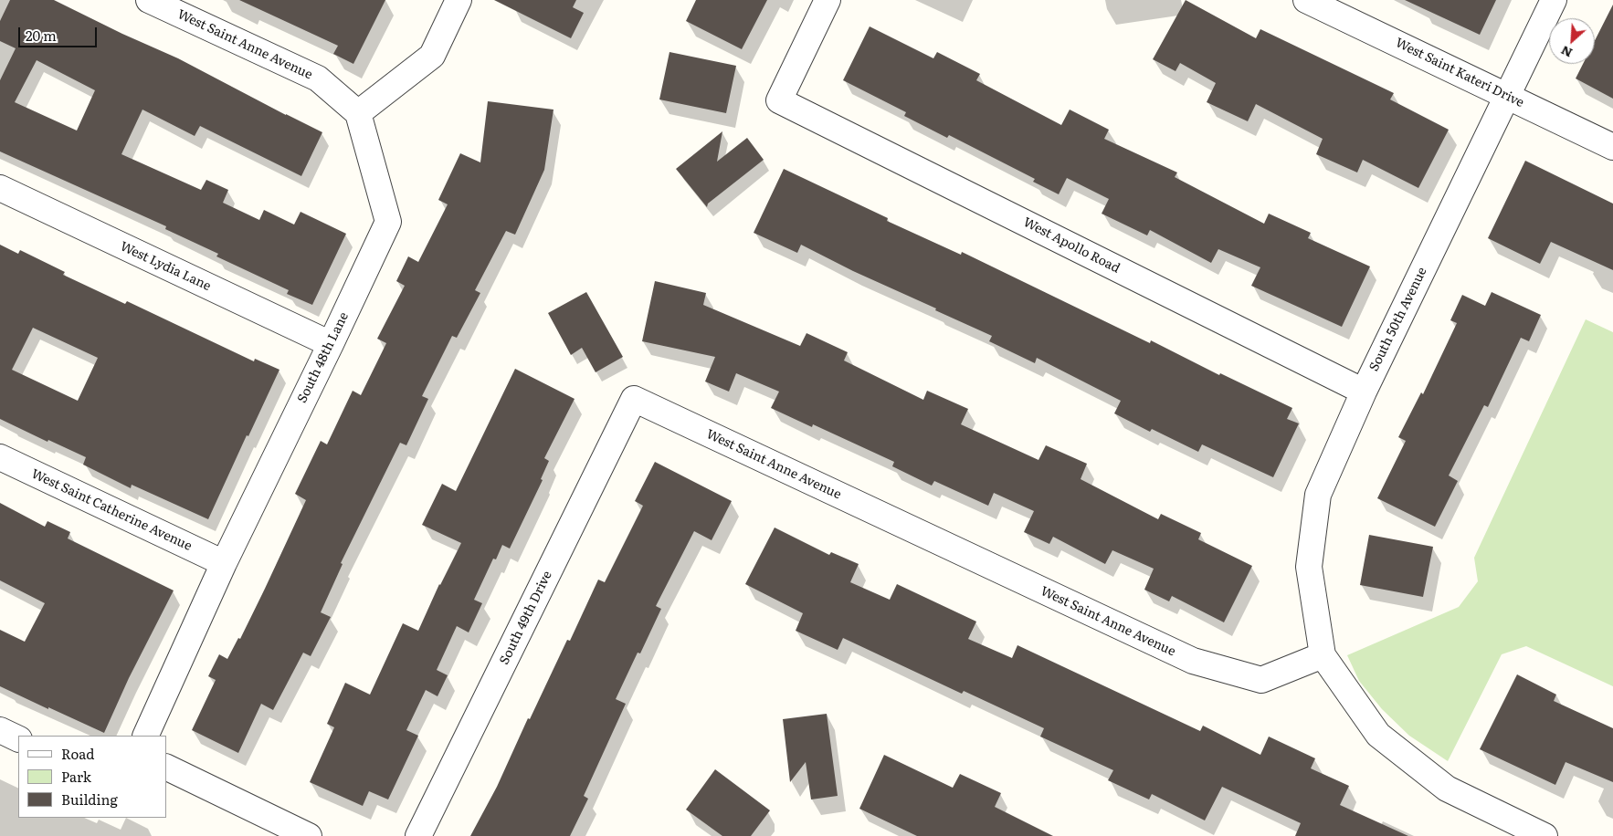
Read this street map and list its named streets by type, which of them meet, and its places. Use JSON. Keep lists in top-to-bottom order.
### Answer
{
  "streets": {
    "street": [
      "West Saint Anne Avenue",
      "West Saint Kateri Drive",
      "West Apollo Road",
      "West Lydia Lane",
      "South 50th Avenue",
      "South 48th Lane",
      "West Saint Catherine Avenue",
      "South 49th Drive"
    ]
  },
  "crossings": [
    ["West Saint Anne Avenue", "South 50th Avenue"],
    ["West Saint Anne Avenue", "South 48th Lane"],
    ["West Saint Anne Avenue", "South 49th Drive"],
    ["West Saint Kateri Drive", "South 50th Avenue"],
    ["West Apollo Road", "South 50th Avenue"],
    ["West Lydia Lane", "South 48th Lane"],
    ["South 48th Lane", "West Saint Catherine Avenue"]
  ],
  "legend": ["Road", "Park", "Building"],
  "scale_bar": "20 m",
  "north": "bottom left"
}
